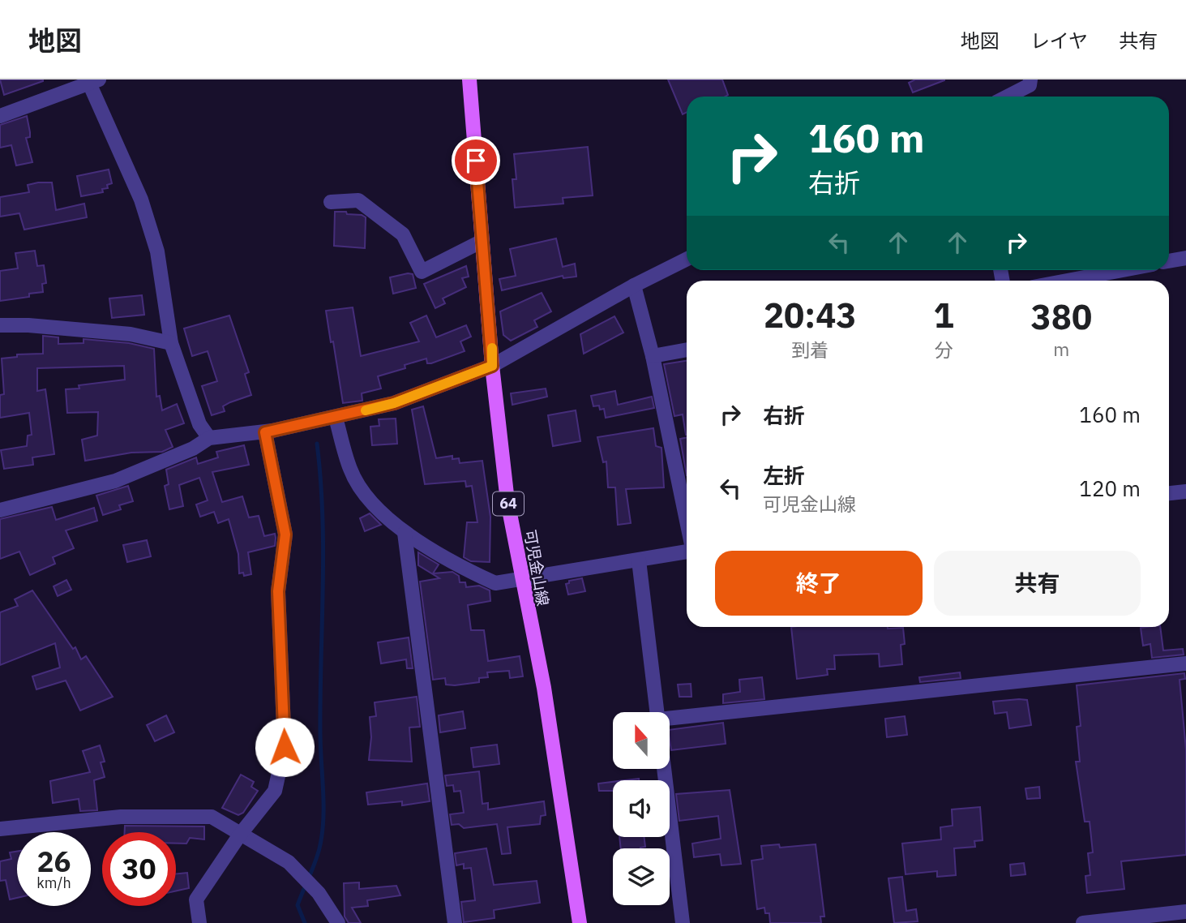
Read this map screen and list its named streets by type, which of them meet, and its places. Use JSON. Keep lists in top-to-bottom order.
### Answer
{
  "streets": {
    "main road": ["64", "可児金山線"]
  },
  "north": "top",
  "page": {
    "header": "地図",
    "nav": ["地図", "レイヤ", "共有"],
    "turn": ["160 m", "右折"],
    "eta": [
      "20:43",
      "到着",
      "1",
      "分",
      "380",
      "m"
    ],
    "list": [
      {
        "name": "右折",
        "value": "160 m"
      },
      {
        "name": "左折",
        "note": "可児金山線",
        "value": "120 m"
      }
    ],
    "buttons": ["終了", "共有"],
    "speed": "26 km/h",
    "limit": "30"
  }
}
